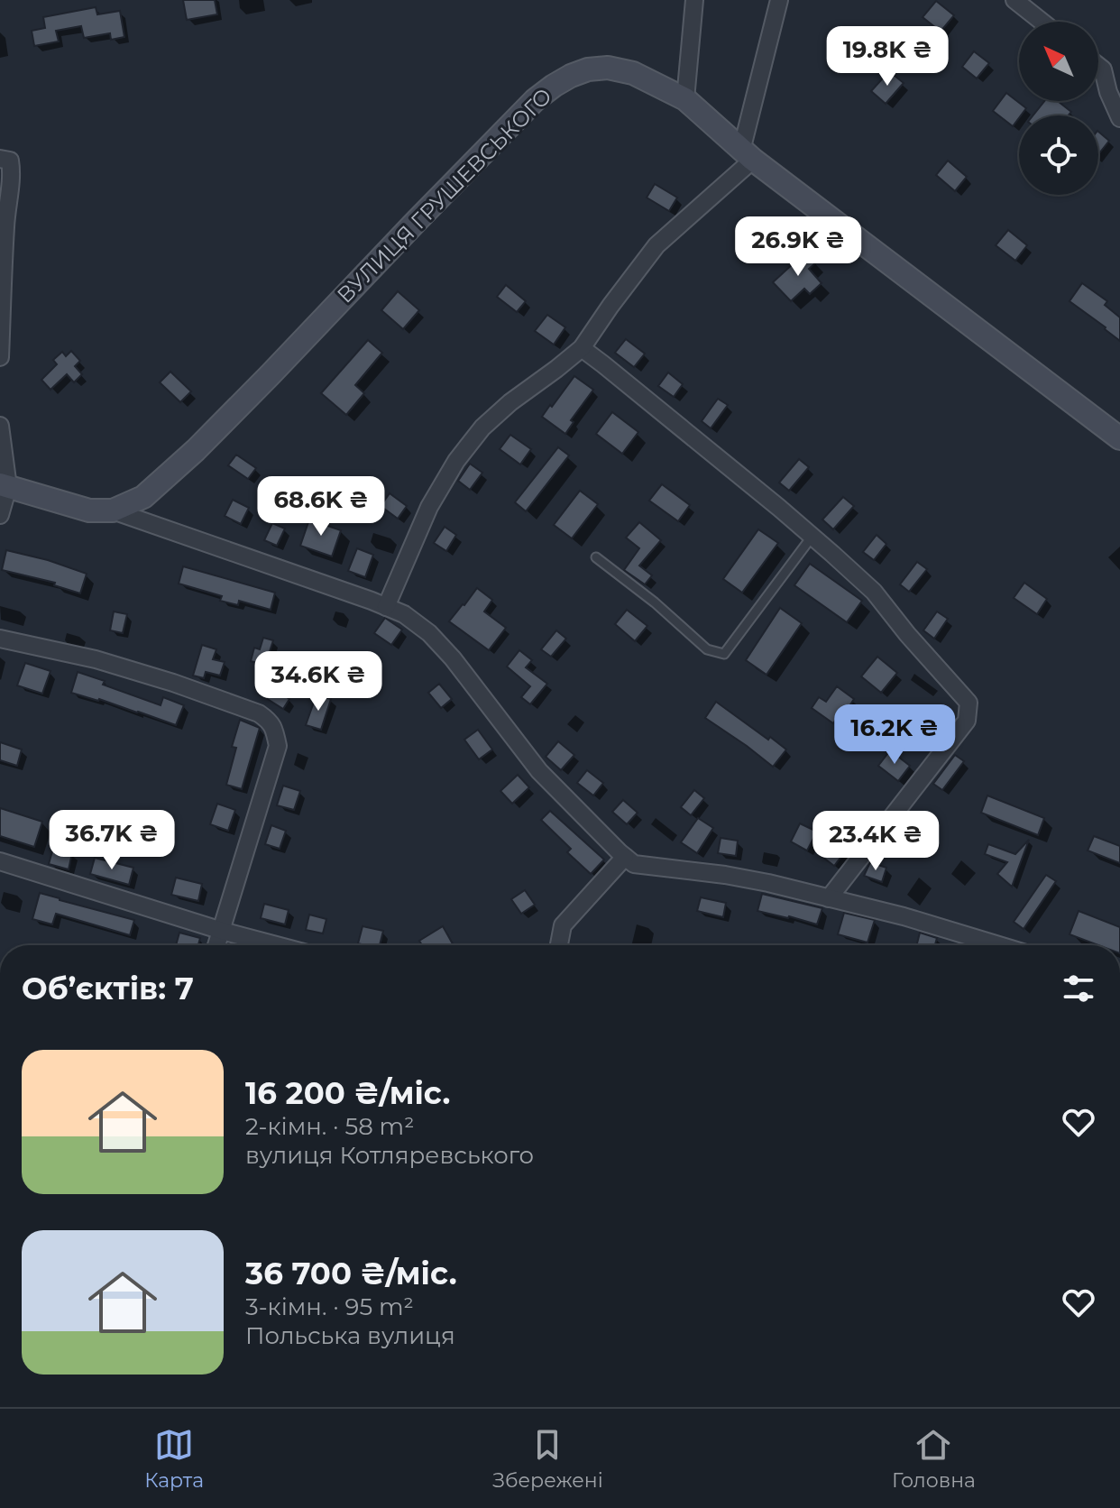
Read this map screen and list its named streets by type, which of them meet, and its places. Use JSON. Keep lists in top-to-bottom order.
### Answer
{
  "streets": {
    "main road": ["ВУЛИЦЯ ГРУШЕВСЬКОГО"]
  },
  "north": "top left",
  "page": {
    "price": [
      "19.8K ₴",
      "26.9K ₴",
      "68.6K ₴",
      "34.6K ₴",
      "16.2K ₴",
      "36.7K ₴",
      "23.4K ₴"
    ],
    "heading": "Об’єктів: 7",
    "list": [
      {
        "name": "16 200 ₴/міс.",
        "note": "2-кімн. · 58 m² · вулиця Котляревського"
      },
      {
        "name": "36 700 ₴/міс.",
        "note": "3-кімн. · 95 m² · Польська вулиця"
      }
    ],
    "tabs": ["Карта", "Збережені", "Головна"]
  }
}
